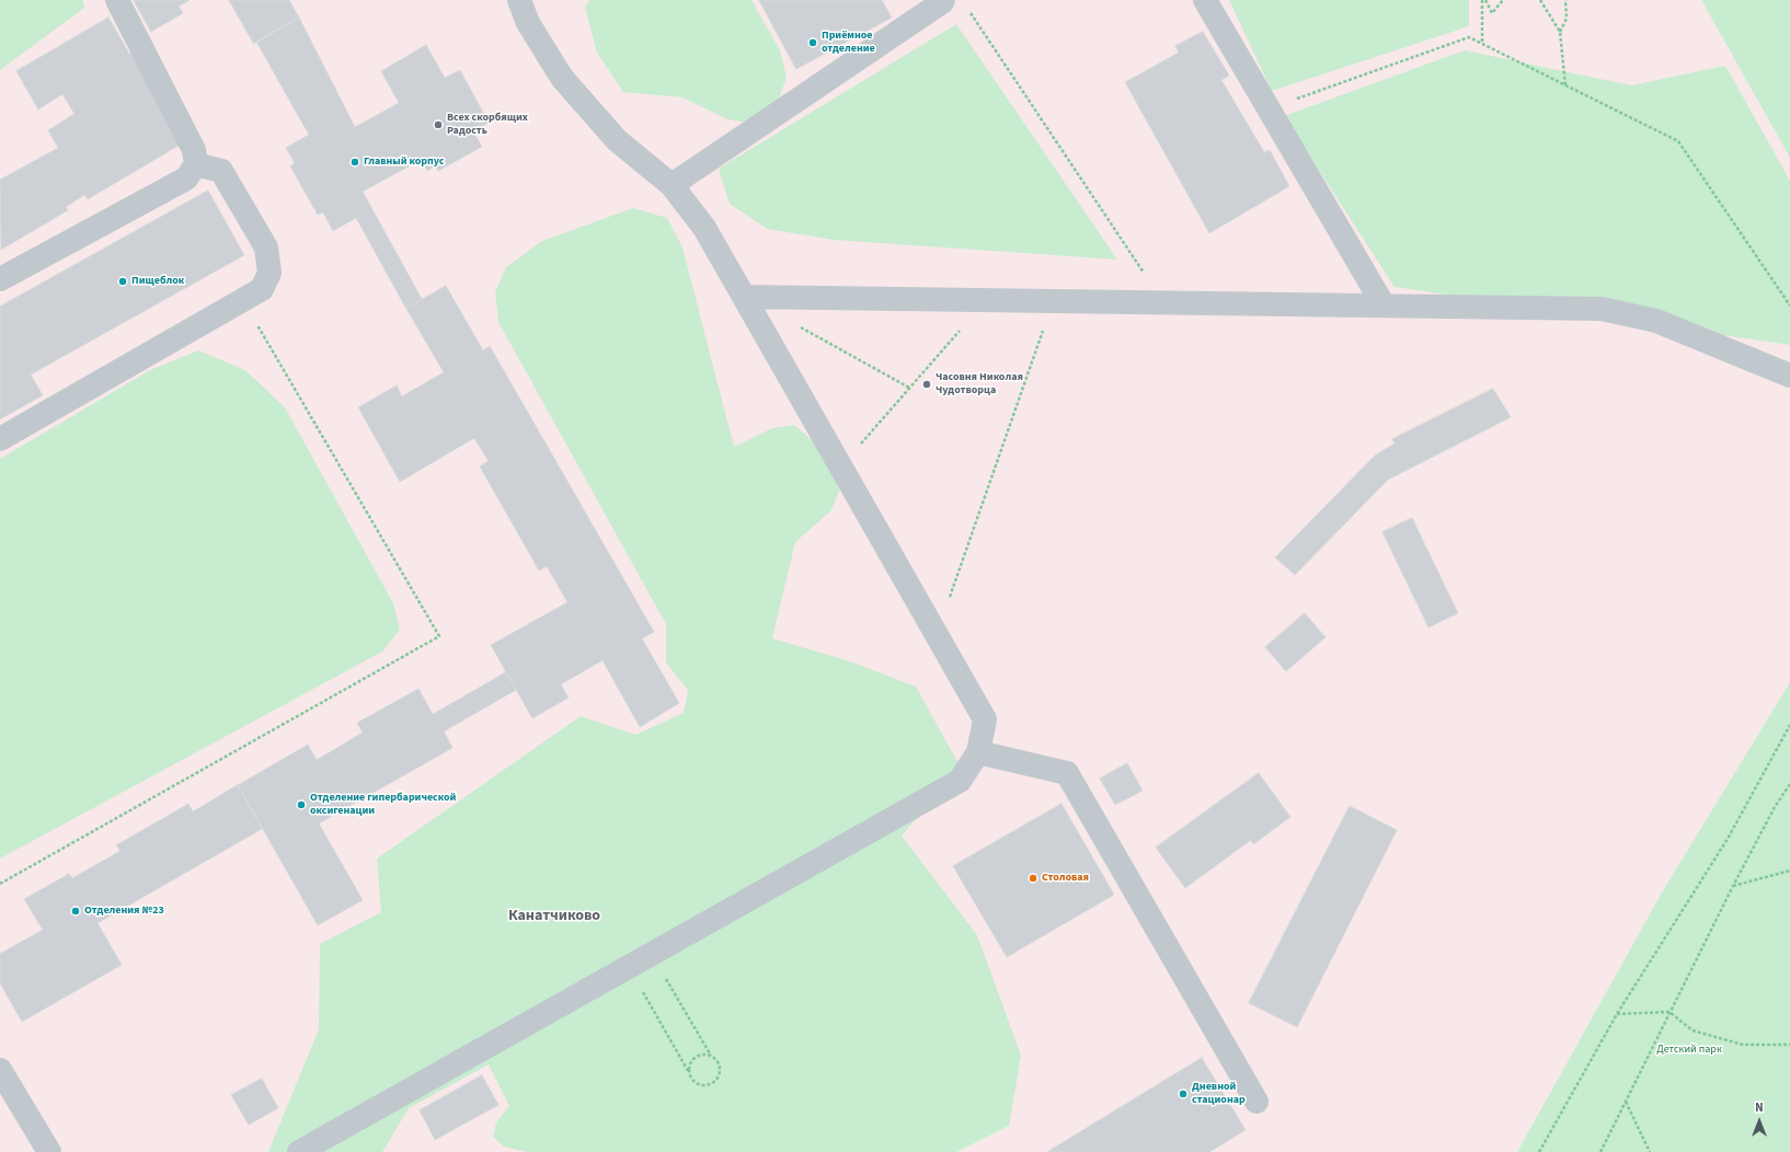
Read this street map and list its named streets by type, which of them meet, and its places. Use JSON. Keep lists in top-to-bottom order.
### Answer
{
  "districts": ["Канатчиково"],
  "parks": ["Детский парк"],
  "places": [
    "Приёмное отделение",
    "Всех скорбящих Радость",
    "Главный корпус",
    "Пищеблок",
    "Часовня Николая Чудотворца",
    "Отделение гипербарической оксигенации",
    "Столовая",
    "Отделения №23",
    "Дневной стационар"
  ],
  "north": "top"
}
